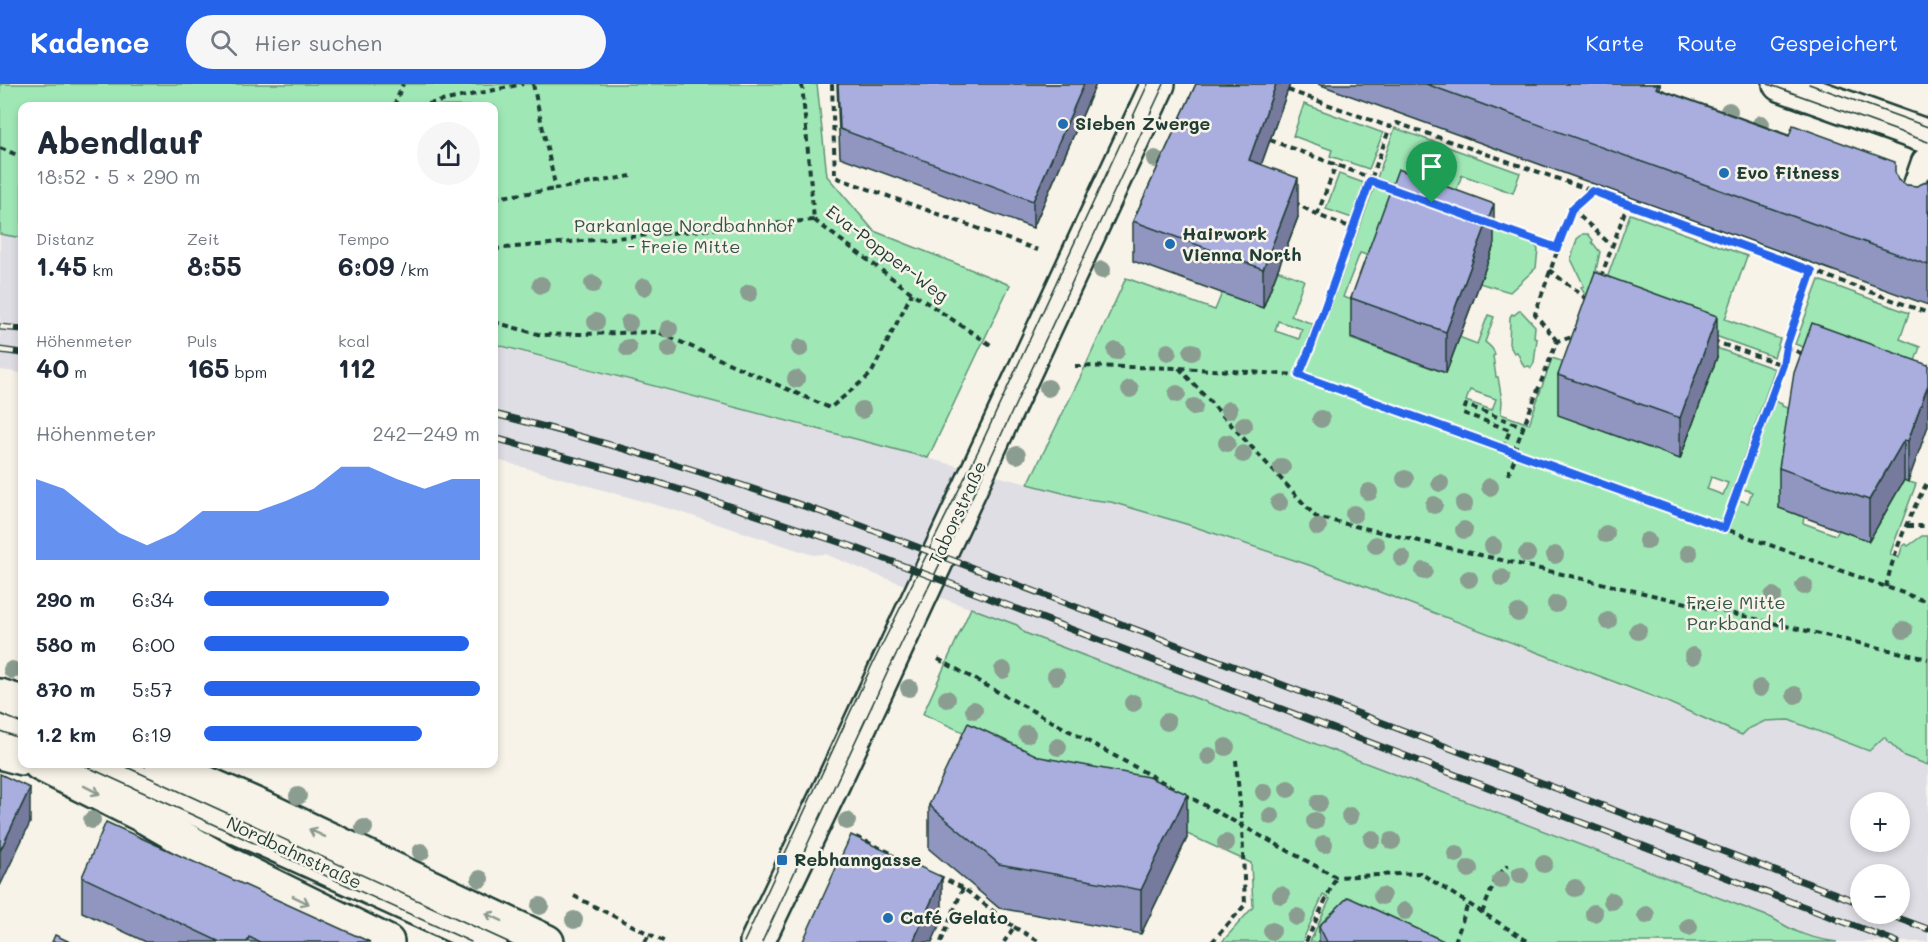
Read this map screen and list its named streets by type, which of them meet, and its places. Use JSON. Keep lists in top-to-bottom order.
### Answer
{
  "streets": {
    "street": ["Taborstraße", "Nordbahnstraße"],
    "path": ["Eva-Popper-Weg"]
  },
  "parks": ["Parkanlage Nordbahnhof - Freie Mitte", "Freie Mitte Parkband 1"],
  "places": {
    "other": [
      "Sieben Zwerge",
      "Evo Fitness",
      "Hairwork Vienna North",
      "Café Gelato"
    ],
    "transit": ["Rebhanngasse"]
  },
  "page": {
    "header": "Kadence",
    "search": "Hier suchen",
    "nav": ["Karte", "Route", "Gespeichert"],
    "heading": ["Abendlauf", "18:52 · 5 × 290 m"],
    "stats": [
      ["Distanz", "1.45 km"],
      ["Zeit", "8:55"],
      ["Tempo", "6:09 /km"],
      ["Höhenmeter", "40 m"],
      ["Puls", "165 bpm"],
      ["kcal", "112"]
    ],
    "chart": ["Höhenmeter", "242–249 m"],
    "list": [
      {
        "name": "290 m",
        "note": "6:34"
      },
      {
        "name": "580 m",
        "note": "6:00"
      },
      {
        "name": "870 m",
        "note": "5:57"
      },
      {
        "name": "1.2 km",
        "note": "6:19"
      }
    ],
    "map_buttons": ["+", "−"]
  }
}
